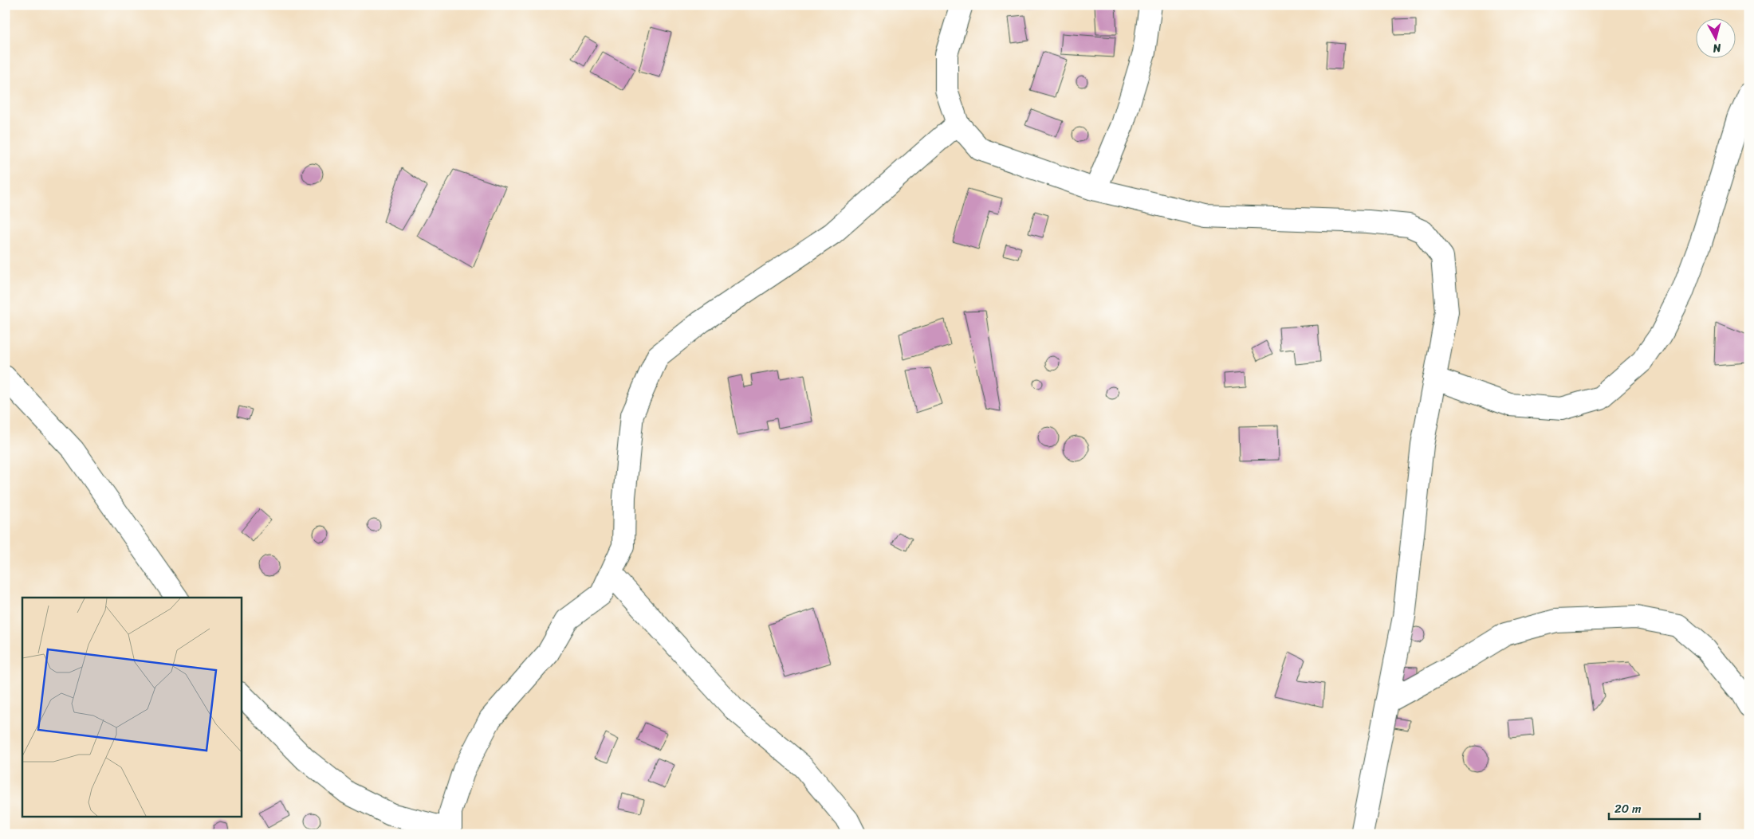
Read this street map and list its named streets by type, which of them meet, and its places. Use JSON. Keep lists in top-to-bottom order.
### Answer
{
  "scale_bar": "20 m",
  "north": "bottom"
}
